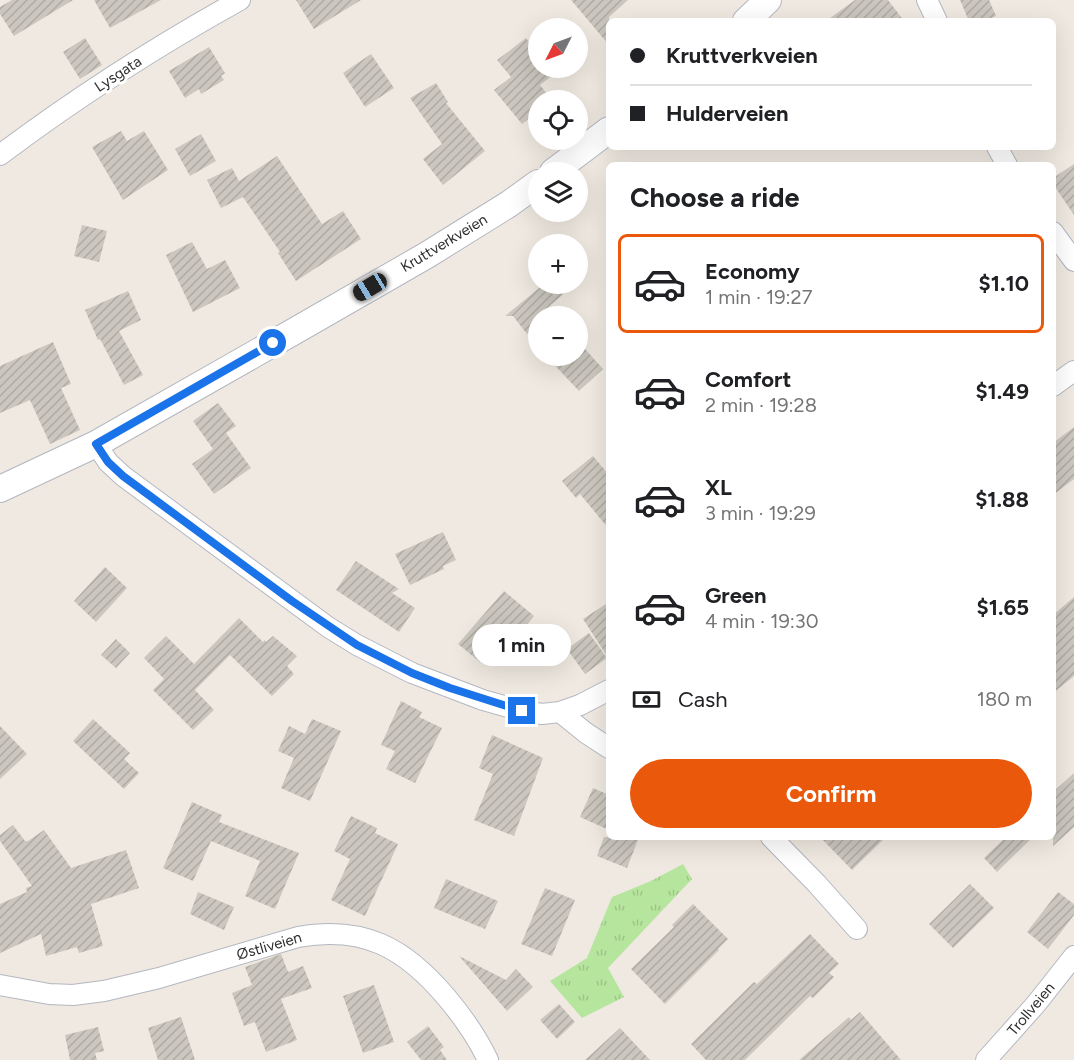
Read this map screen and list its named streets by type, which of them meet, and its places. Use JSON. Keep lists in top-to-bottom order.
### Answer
{
  "streets": {
    "street": [
      "Lysgata",
      "Kruttverkveien",
      "Østliveien",
      "Trollveien"
    ]
  },
  "north": "bottom left",
  "page": {
    "map_buttons": ["+", "−"],
    "banner": ["Kruttverkveien", "Hulderveien"],
    "heading": "Choose a ride",
    "list": [
      {
        "name": "Economy",
        "note": "1 min · 19:27",
        "value": "$1.10"
      },
      {
        "name": "Comfort",
        "note": "2 min · 19:28",
        "value": "$1.49"
      },
      {
        "name": "XL",
        "note": "3 min · 19:29",
        "value": "$1.88"
      },
      {
        "name": "Green",
        "note": "4 min · 19:30",
        "value": "$1.65"
      }
    ],
    "bubble": "1 min",
    "pay": ["Cash", "180 m"],
    "buttons": "Confirm"
  }
}
